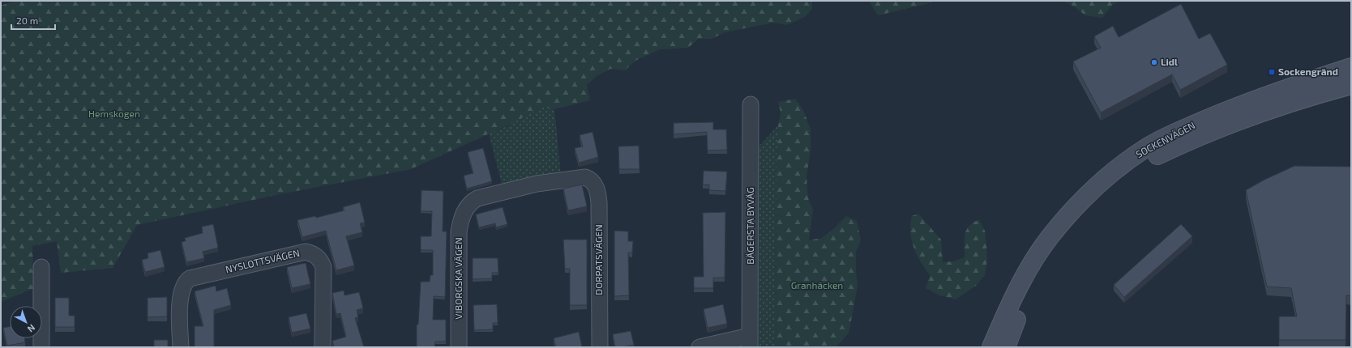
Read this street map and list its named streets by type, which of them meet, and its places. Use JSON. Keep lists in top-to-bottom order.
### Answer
{
  "streets": {
    "main road": ["SOCKENVÄGEN"],
    "street": [
      "BÄGERSTA BYVÄG",
      "DORPATSVÄGEN",
      "NYSLOTTSVÄGEN",
      "VIBORGSKA VÄGEN"
    ]
  },
  "crossings": [
    ["DORPATSVÄGEN", "VIBORGSKA VÄGEN"]
  ],
  "parks": ["Hemskogen", "Granhäcken"],
  "places": {
    "other": ["Lidl"],
    "transit": ["Sockengränd"]
  },
  "scale_bar": "20 m",
  "north": "bottom right"
}
